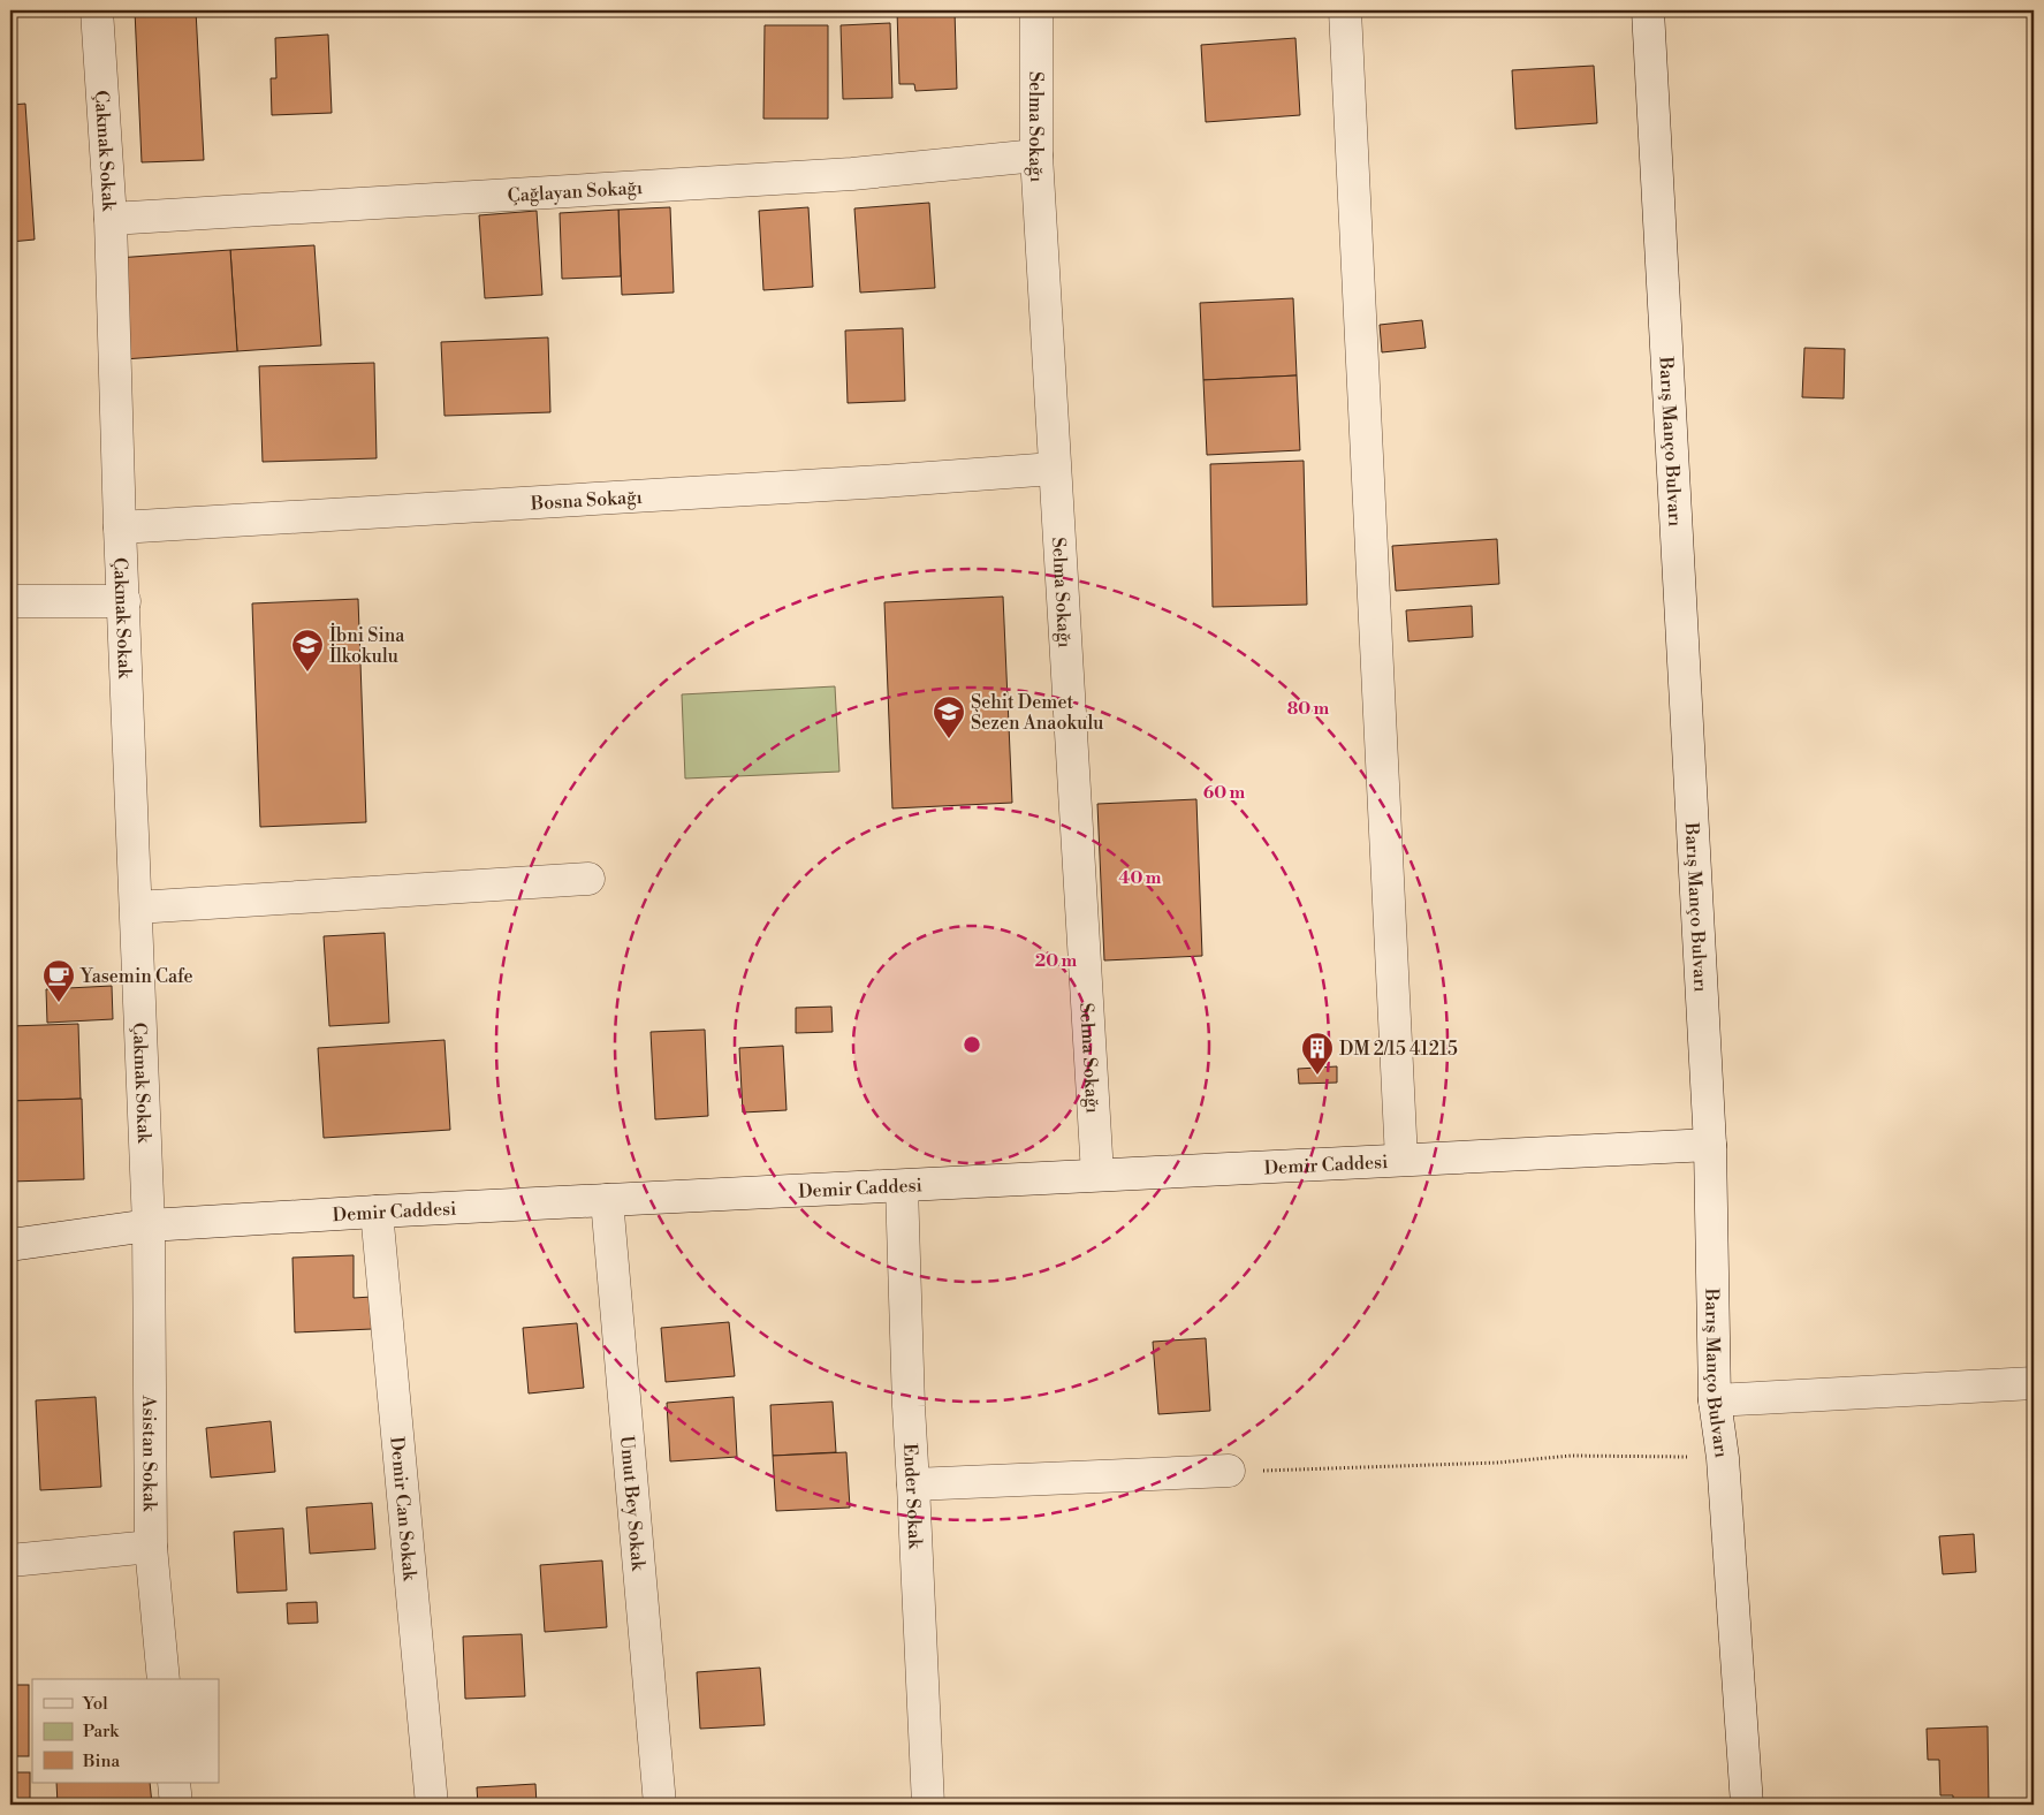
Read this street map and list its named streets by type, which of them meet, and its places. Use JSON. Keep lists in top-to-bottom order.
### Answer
{
  "streets": {
    "street": [
      "Selma Sokağı",
      "Çakmak Sokak",
      "Çağlayan Sokağı",
      "Barış Manço Bulvarı",
      "Bosna Sokağı",
      "Demir Caddesi",
      "Asistan Sokak",
      "Ender Sokak",
      "Umut Bey Sokak",
      "Demir Can Sokak"
    ]
  },
  "crossings": [
    ["Selma Sokağı", "Çağlayan Sokağı"],
    ["Selma Sokağı", "Bosna Sokağı"],
    ["Selma Sokağı", "Demir Caddesi"],
    ["Çakmak Sokak", "Çağlayan Sokağı"],
    ["Çakmak Sokak", "Bosna Sokağı"],
    ["Çakmak Sokak", "Demir Caddesi"],
    ["Çakmak Sokak", "Asistan Sokak"],
    ["Barış Manço Bulvarı", "Demir Caddesi"],
    ["Demir Caddesi", "Asistan Sokak"],
    ["Demir Caddesi", "Ender Sokak"],
    ["Demir Caddesi", "Umut Bey Sokak"],
    ["Demir Caddesi", "Demir Can Sokak"]
  ],
  "places": {
    "school or university": ["İbni Sina İlkokulu", "Şehit Demet Sezen Anaokulu"],
    "cafe": ["Yasemin Cafe"],
    "building": ["DM 2/15 41215"]
  },
  "legend": ["Yol", "Park", "Bina"],
  "rings": [
    "80 m",
    "60 m",
    "40 m",
    "20 m"
  ]
}
